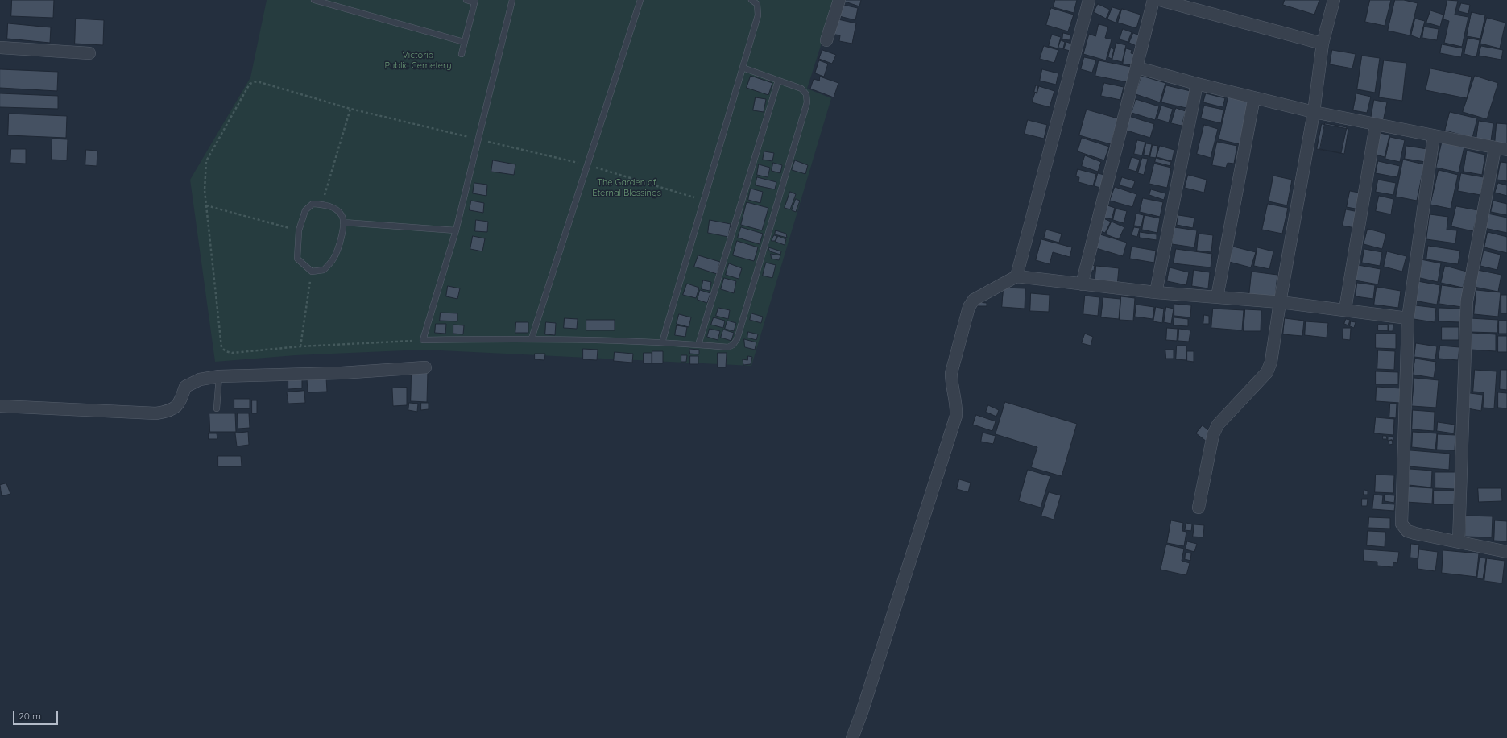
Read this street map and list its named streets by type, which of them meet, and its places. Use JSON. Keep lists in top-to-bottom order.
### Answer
{
  "parks": ["Victoria Public Cemetery", "The Garden of Eternal Blessings"],
  "scale_bar": "20 m"
}
